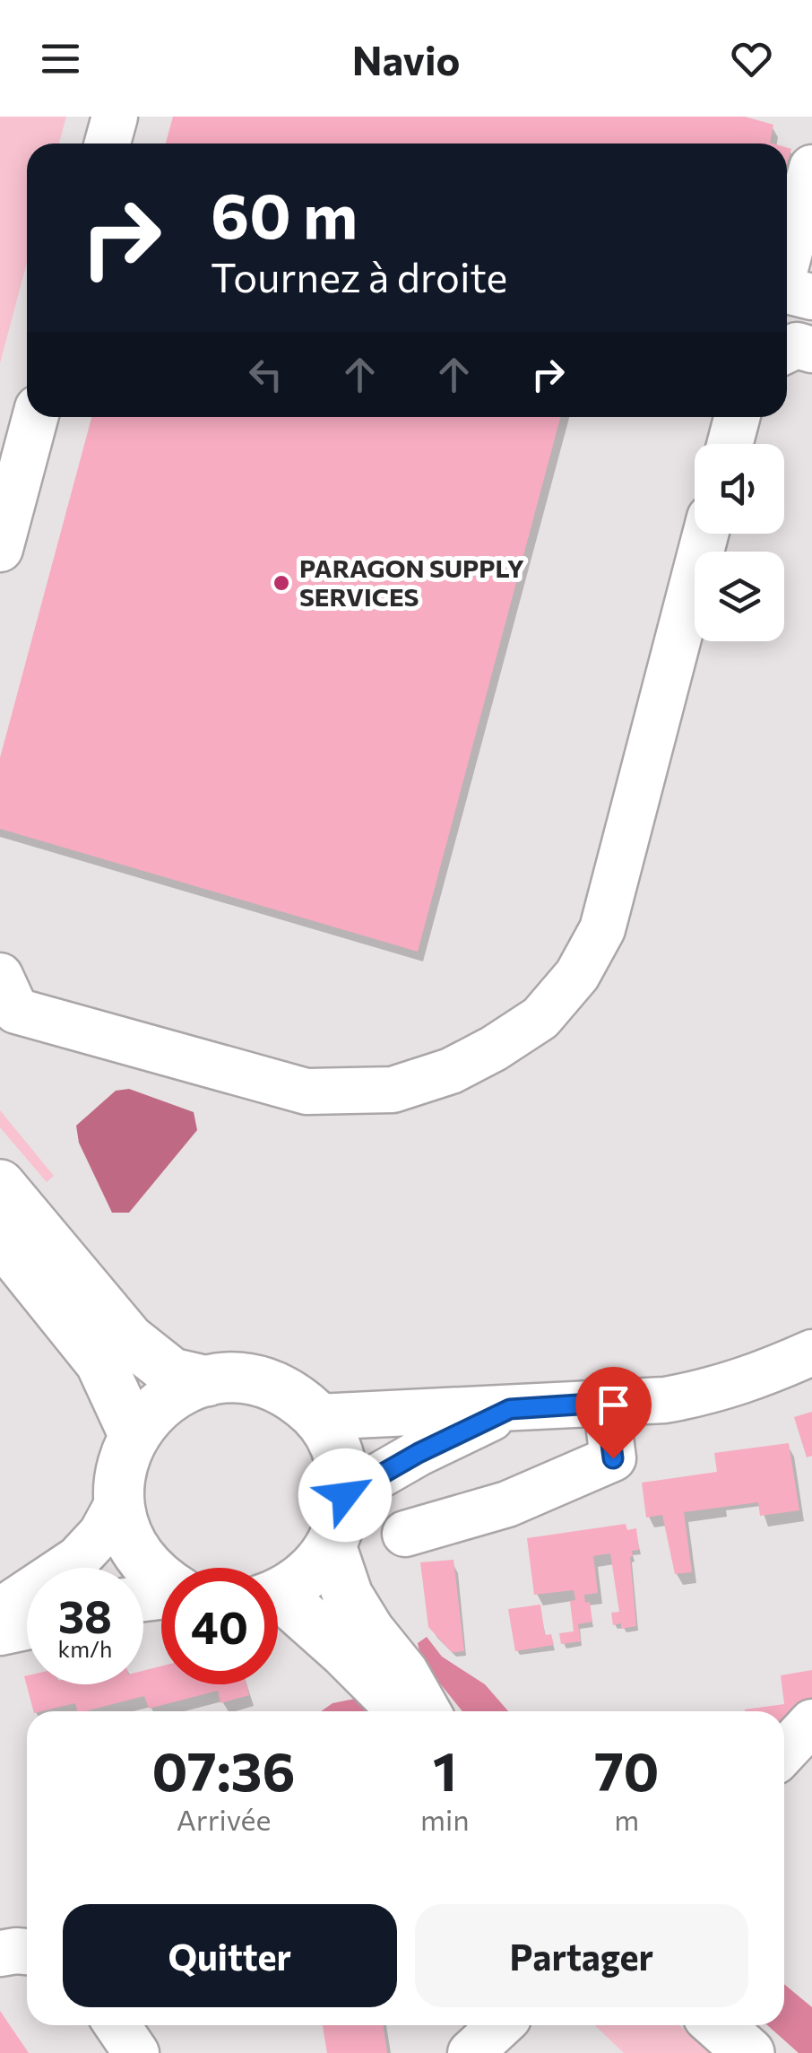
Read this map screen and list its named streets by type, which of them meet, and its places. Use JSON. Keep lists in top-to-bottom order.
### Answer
{
  "places": ["PARAGON SUPPLY SERVICES"],
  "page": {
    "header": "Navio",
    "turn": ["60 m", "Tournez à droite"],
    "speed": "38 km/h",
    "limit": "40",
    "eta": [
      "07:36",
      "Arrivée",
      "1",
      "min",
      "70",
      "m"
    ],
    "buttons": ["Quitter", "Partager"]
  }
}
